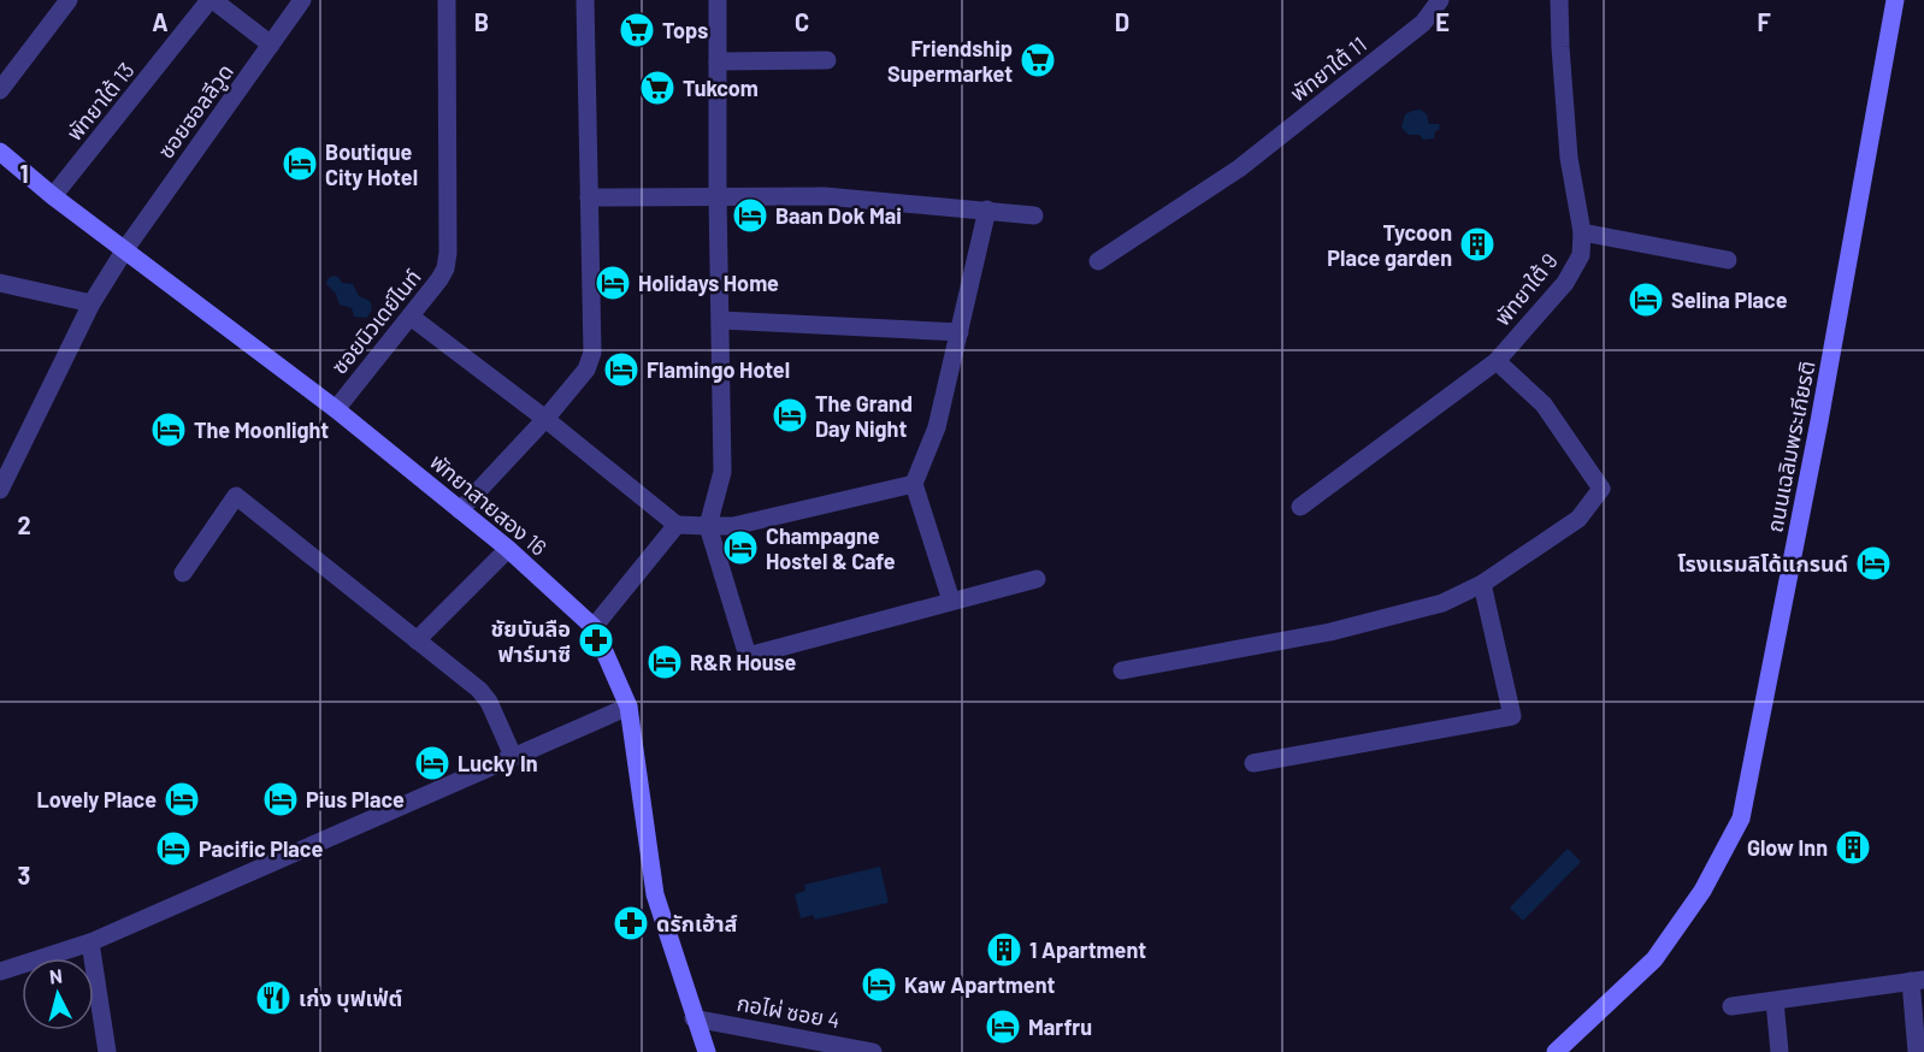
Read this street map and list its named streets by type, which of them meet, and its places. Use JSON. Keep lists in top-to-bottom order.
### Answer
{
  "streets": {
    "street": [
      "พัทยาใต้ 11",
      "พัทยาใต้ 13",
      "ซอยฮอลลีวูด",
      "พัทยาใต้ 9",
      "ซอยนิวเดย์ไนท์",
      "ถนนเฉลิมพระเกียรติ",
      "พัทยาสายสอง 16",
      "กอไผ่ ซอย 4"
    ]
  },
  "crossings": [
    ["พัทยาใต้ 13", "พัทยาสายสอง 16"],
    ["ซอยฮอลลีวูด", "พัทยาสายสอง 16"],
    ["ซอยนิวเดย์ไนท์", "พัทยาสายสอง 16"],
    ["พัทยาสายสอง 16", "กอไผ่ ซอย 4"]
  ],
  "places": {
    "supermarket": ["Tops", "Friendship Supermarket", "Tukcom"],
    "hotel": [
      "Boutique City Hotel",
      "Baan Dok Mai",
      "Holidays Home",
      "Selina Place",
      "Flamingo Hotel",
      "The Grand Day Night",
      "The Moonlight",
      "Champagne Hostel & Cafe",
      "โรงแรมลิโด้แกรนด์",
      "R&R House",
      "Lucky In",
      "Lovely Place",
      "Pius Place",
      "Pacific Place",
      "Kaw Apartment",
      "Marfru"
    ],
    "building": ["Tycoon Place garden", "Glow Inn", "1 Apartment"],
    "pharmacy": ["ชัยบันลือ ฟาร์มาซี", "ดรักเฮ้าส์"],
    "restaurant": ["เก่ง บุฟเฟ่ต์"]
  },
  "north": "top",
  "grid": {
    "columns": [
      "A",
      "B",
      "C",
      "D",
      "E",
      "F"
    ],
    "rows": ["1", "2", "3"]
  }
}
